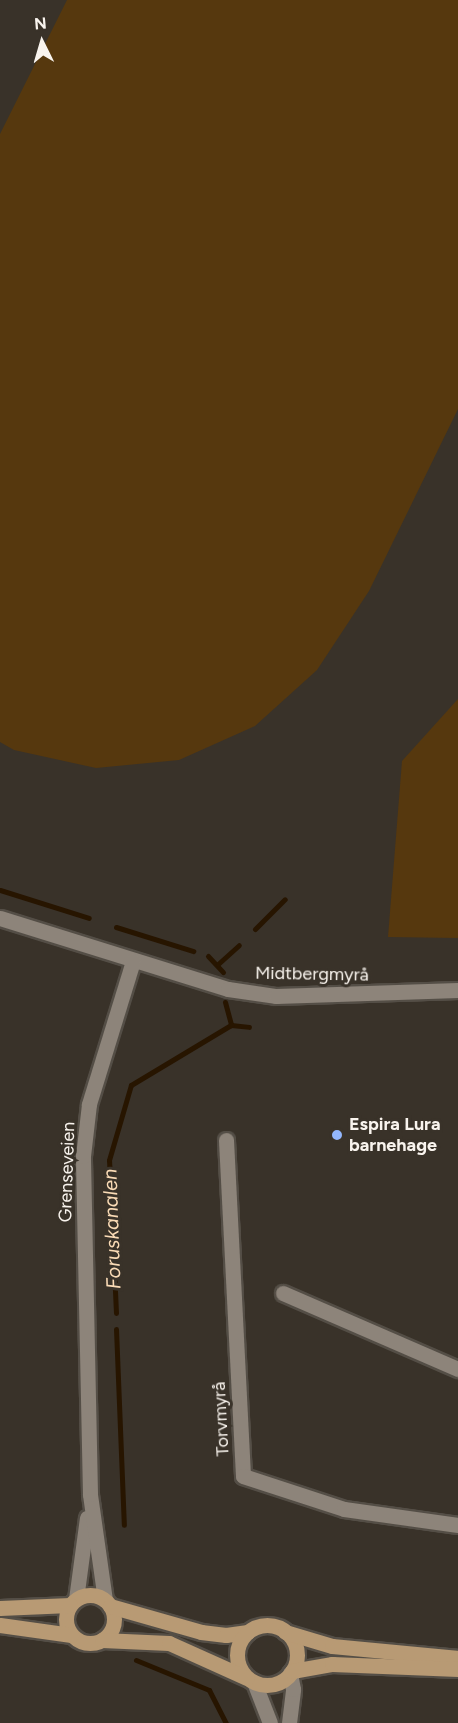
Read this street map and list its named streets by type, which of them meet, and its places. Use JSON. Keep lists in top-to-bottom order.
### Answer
{
  "streets": {
    "street": ["Midtbergmyrå", "Grenseveien", "Torvmyrå"]
  },
  "crossings": [
    ["Midtbergmyrå", "Grenseveien"]
  ],
  "water": ["Foruskanalen"],
  "places": ["Espira Lura barnehage"],
  "north": "top"
}
